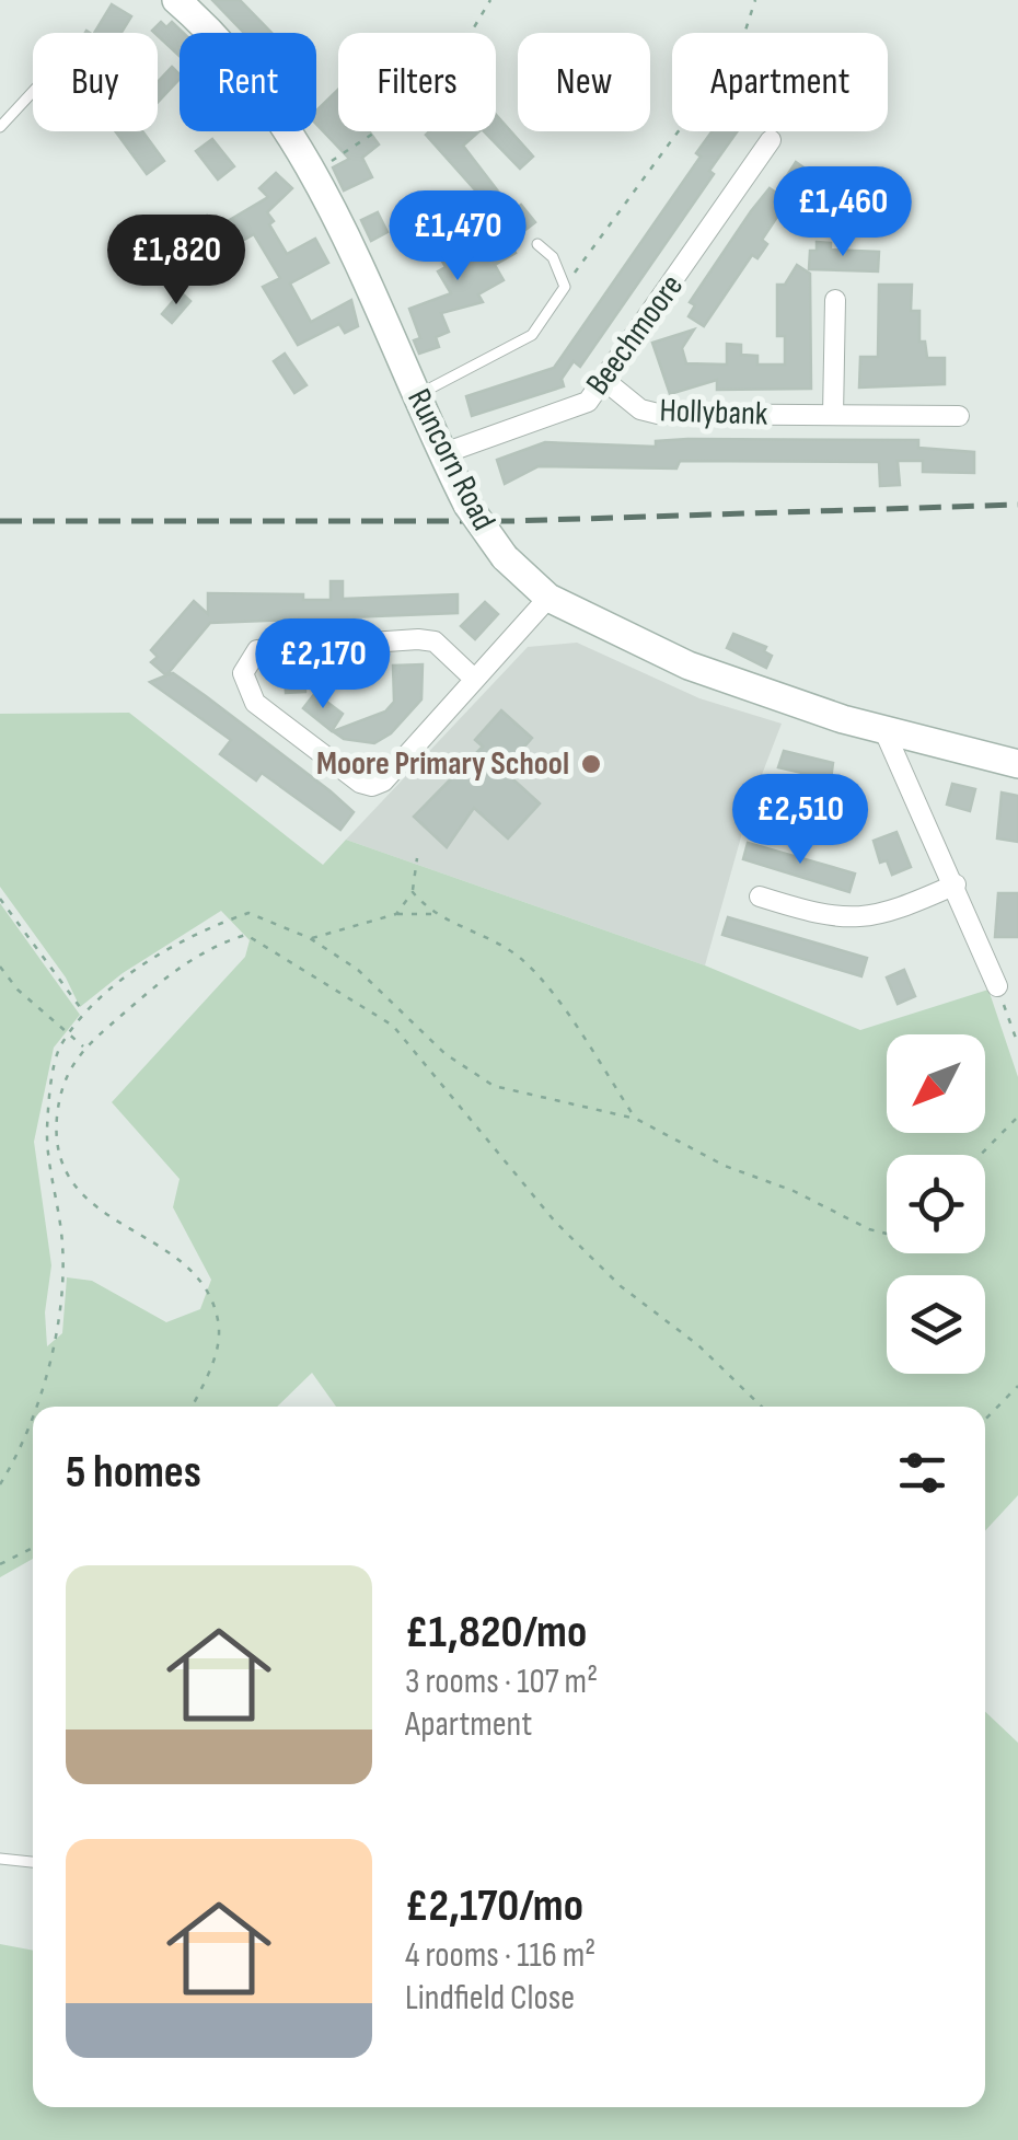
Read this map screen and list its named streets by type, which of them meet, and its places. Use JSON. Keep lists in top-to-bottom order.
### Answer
{
  "streets": {
    "street": ["Beechmoore", "Hollybank", "Runcorn Road"]
  },
  "crossings": [
    ["Beechmoore", "Hollybank"],
    ["Beechmoore", "Runcorn Road"]
  ],
  "places": ["Moore Primary School"],
  "north": "bottom left",
  "page": {
    "chip": [
      "Buy",
      "Rent",
      "Filters",
      "New",
      "Apartment"
    ],
    "price": [
      "£1,460",
      "£1,470",
      "£1,820",
      "£2,170",
      "£2,510"
    ],
    "heading": "5 homes",
    "list": [
      {
        "name": "£1,820/mo",
        "note": "3 rooms · 107 m² · Apartment"
      },
      {
        "name": "£2,170/mo",
        "note": "4 rooms · 116 m² · Lindfield Close"
      }
    ]
  }
}
